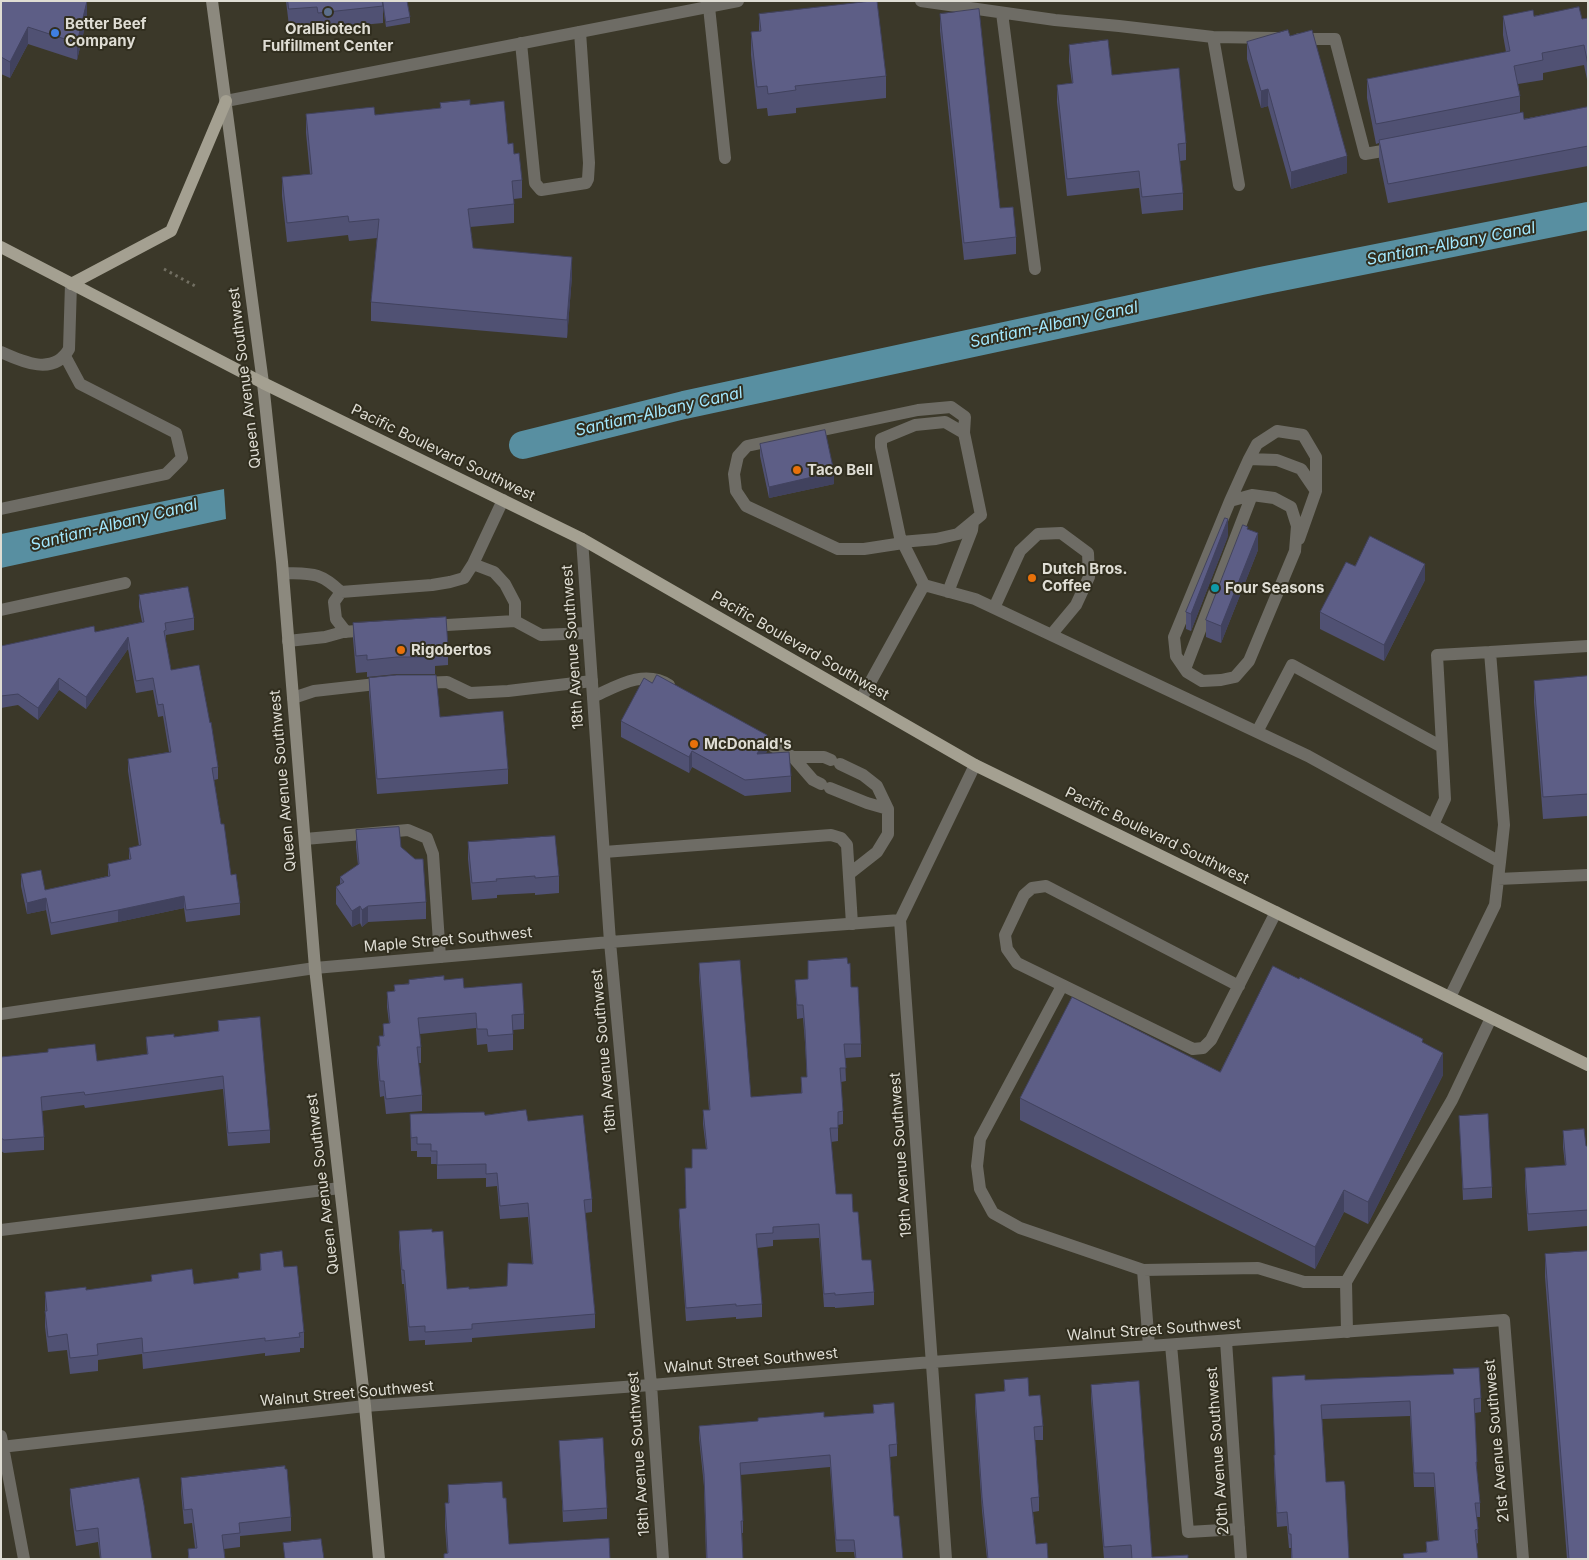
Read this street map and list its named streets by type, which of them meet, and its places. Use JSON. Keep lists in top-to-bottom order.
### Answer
{
  "streets": {
    "main road": ["Queen Avenue Southwest", "Pacific Boulevard Southwest"],
    "street": [
      "18th Avenue Southwest",
      "Maple Street Southwest",
      "19th Avenue Southwest",
      "Walnut Street Southwest",
      "21st Avenue Southwest",
      "20th Avenue Southwest"
    ]
  },
  "crossings": [
    ["Queen Avenue Southwest", "Pacific Boulevard Southwest"],
    ["Queen Avenue Southwest", "Maple Street Southwest"],
    ["Queen Avenue Southwest", "Walnut Street Southwest"],
    ["Pacific Boulevard Southwest", "18th Avenue Southwest"],
    ["Pacific Boulevard Southwest", "19th Avenue Southwest"],
    ["18th Avenue Southwest", "Maple Street Southwest"],
    ["18th Avenue Southwest", "Walnut Street Southwest"],
    ["Maple Street Southwest", "19th Avenue Southwest"],
    ["19th Avenue Southwest", "Walnut Street Southwest"],
    ["Walnut Street Southwest", "21st Avenue Southwest"],
    ["Walnut Street Southwest", "20th Avenue Southwest"]
  ],
  "water": ["Santiam-Albany Canal"],
  "places": [
    "OralBiotech Fulfillment Center",
    "Better Beef Company",
    "Taco Bell",
    "Dutch Bros. Coffee",
    "Four Seasons",
    "Rigobertos",
    "McDonald's"
  ]
}
